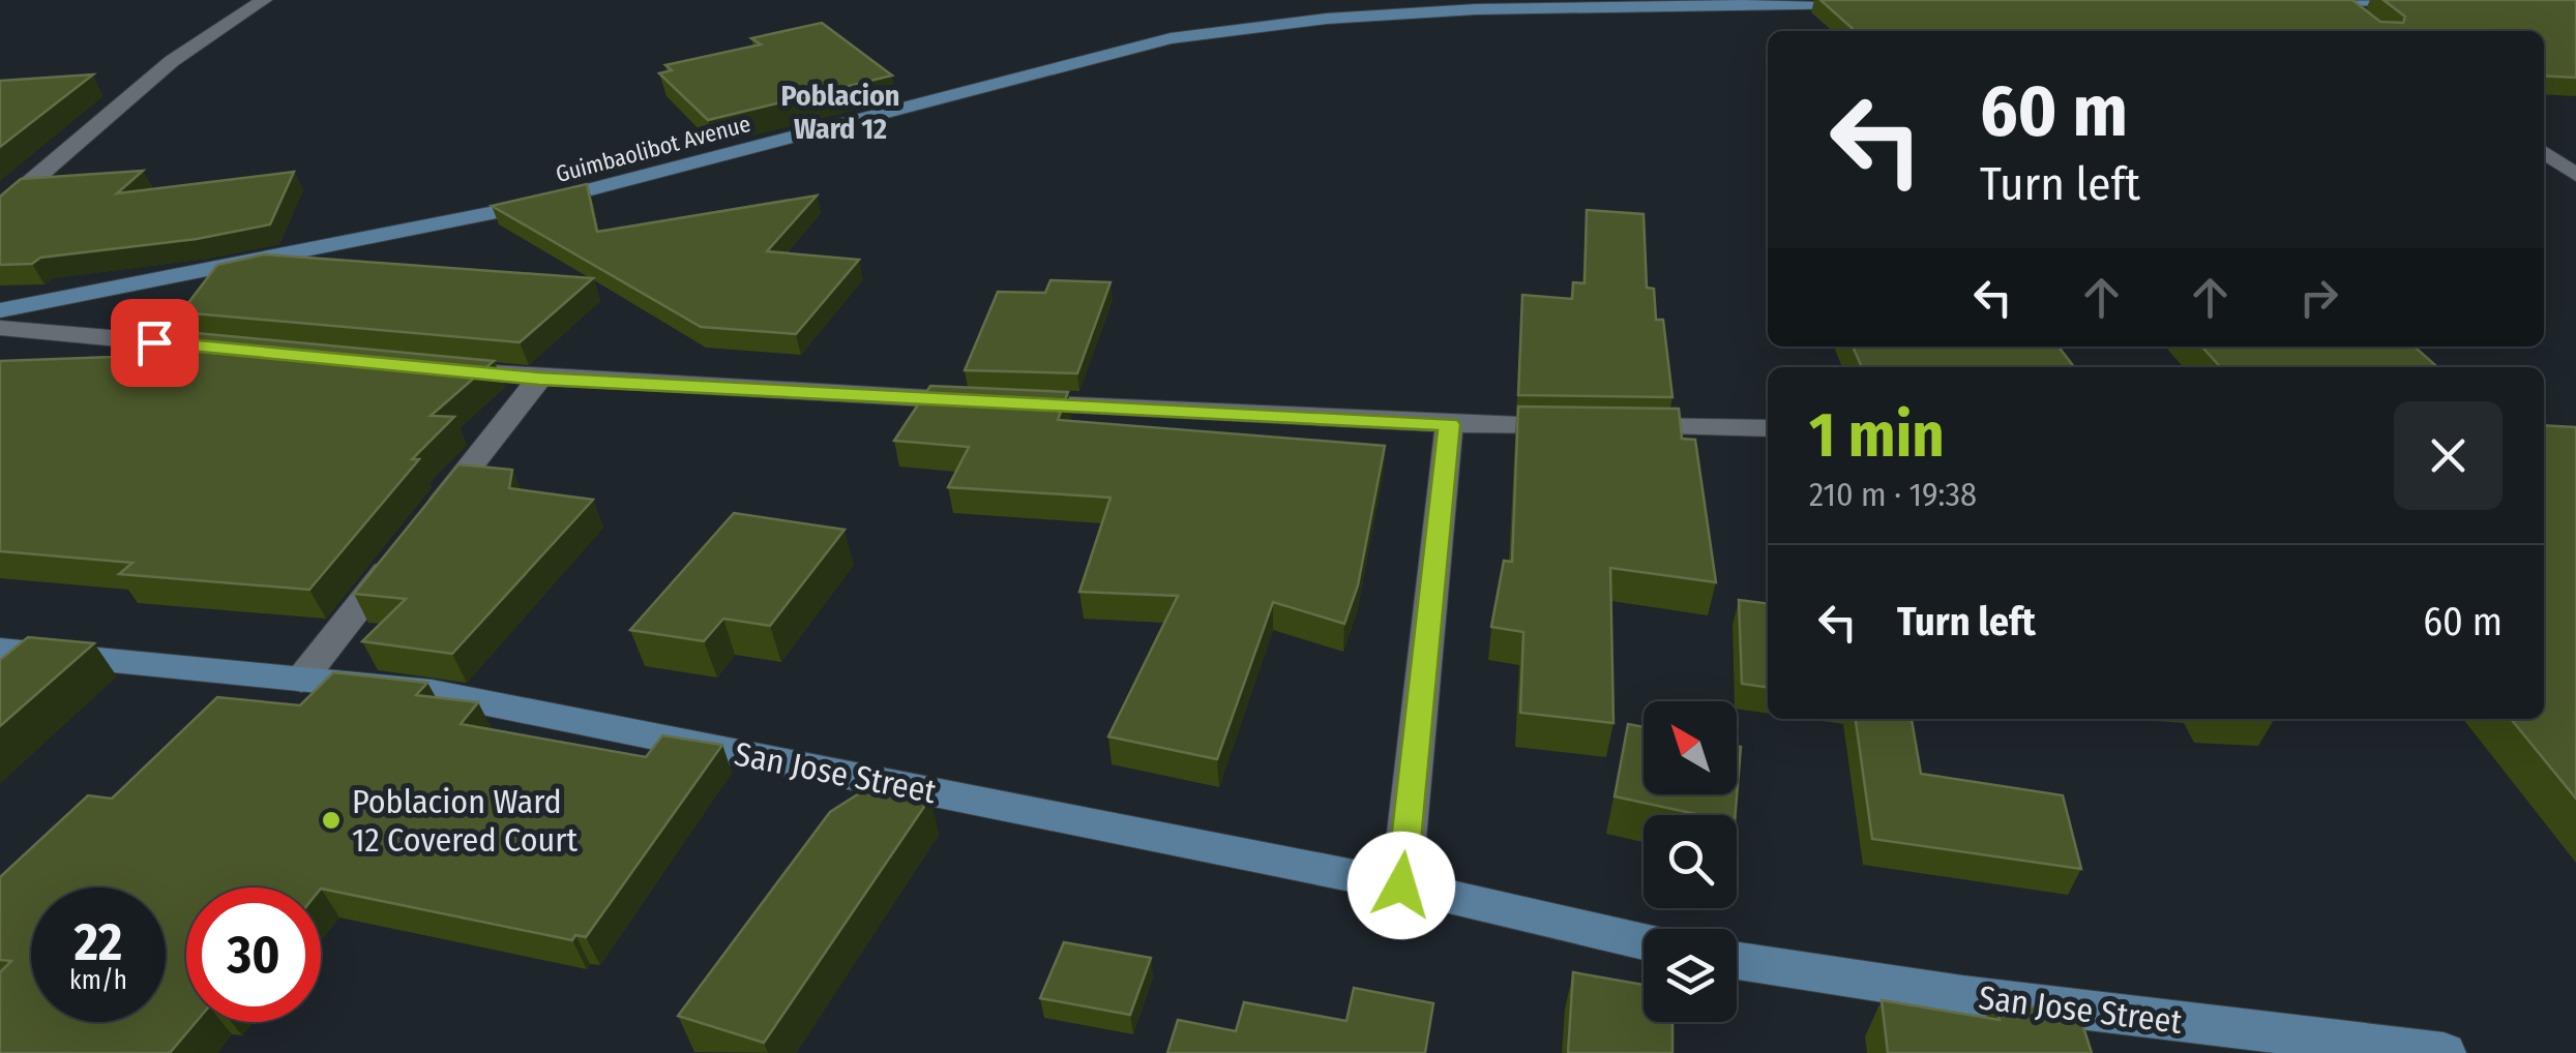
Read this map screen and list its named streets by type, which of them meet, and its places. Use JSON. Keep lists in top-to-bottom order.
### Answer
{
  "streets": {
    "street": ["Guimbaolibot Avenue", "San Jose Street"]
  },
  "districts": ["Poblacion Ward 12"],
  "places": ["Poblacion Ward 12 Covered Court"],
  "north": "top left",
  "page": {
    "turn": ["60 m", "Turn left"],
    "heading": ["1 min", "210 m · 19:38"],
    "list": [
      {
        "name": "Turn left",
        "value": "60 m"
      }
    ],
    "speed": "22 km/h",
    "limit": "30"
  }
}
